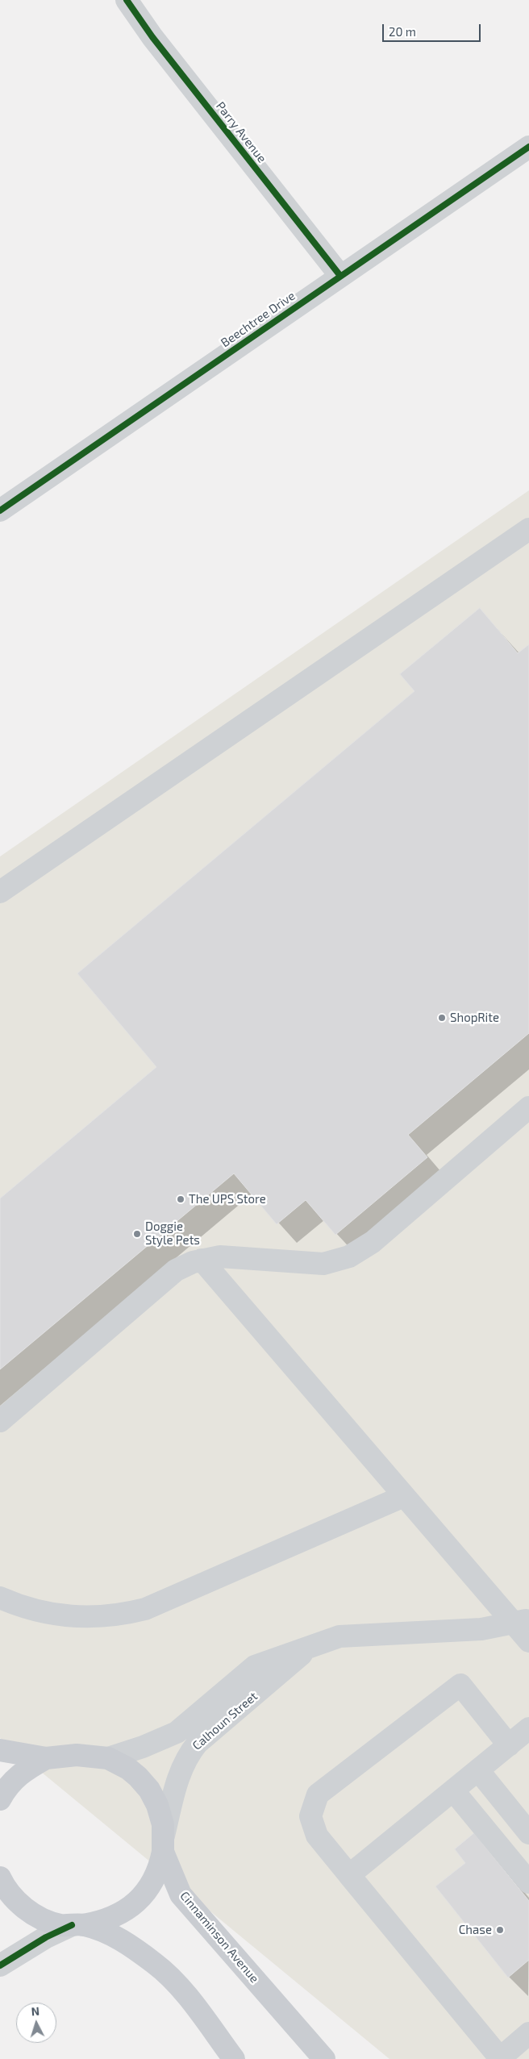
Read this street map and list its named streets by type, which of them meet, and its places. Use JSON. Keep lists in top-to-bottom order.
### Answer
{
  "streets": {
    "main road": ["Calhoun Street", "Cinnaminson Avenue"],
    "street": ["Parry Avenue", "Beechtree Drive"]
  },
  "crossings": [
    ["Parry Avenue", "Beechtree Drive"],
    ["Calhoun Street", "Cinnaminson Avenue"]
  ],
  "places": [
    "ShopRite",
    "The UPS Store",
    "Doggie Style Pets",
    "Chase"
  ],
  "scale_bar": "20 m",
  "north": "top"
}
